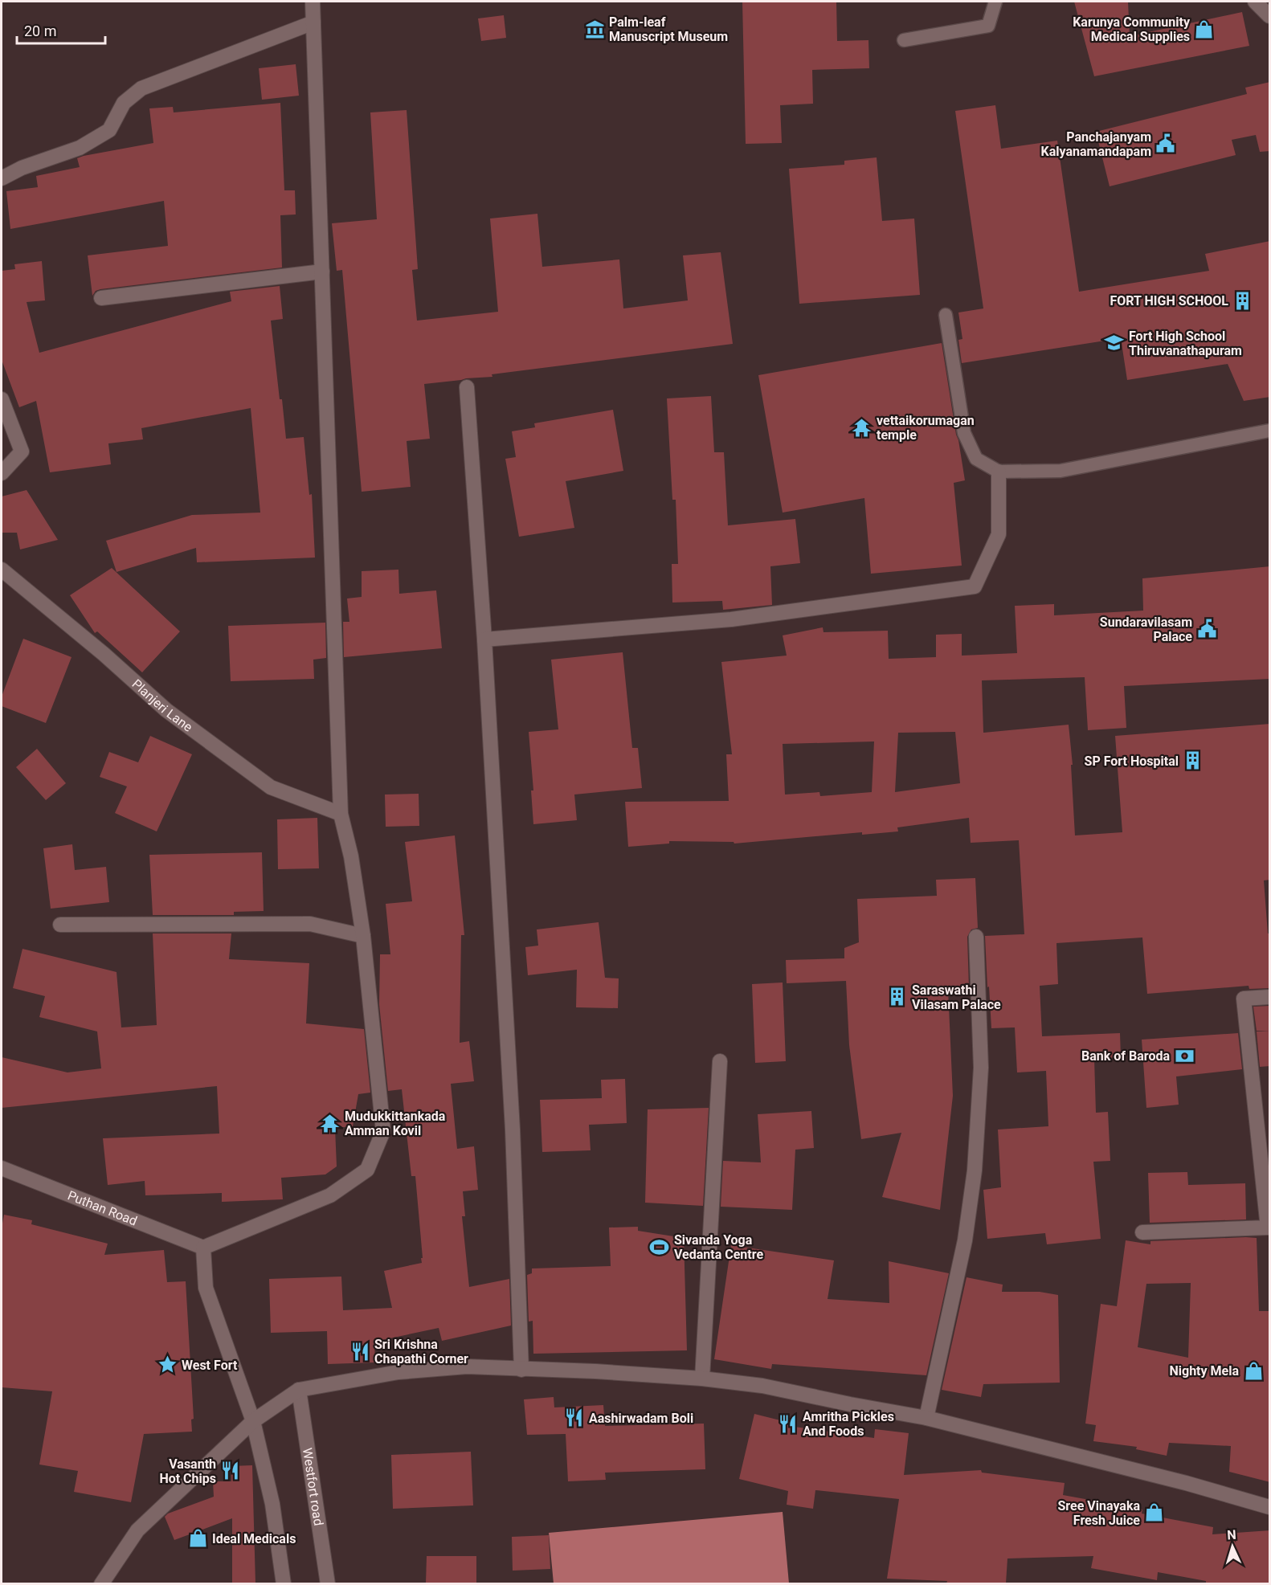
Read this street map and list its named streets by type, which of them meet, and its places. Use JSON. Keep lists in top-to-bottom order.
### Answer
{
  "streets": {
    "street": ["Planjeri Lane", "Puthan Road", "Westfort road"]
  },
  "places": {
    "museum": ["Palm-leaf Manuscript Museum"],
    "shop": [
      "Karunya Community Medical Supplies",
      "Nighty Mela",
      "Sree Vinayaka Fresh Juice",
      "Ideal Medicals"
    ],
    "public building": ["Panchajanyam Kalyanamandapam", "Sundaravilasam Palace"],
    "building": ["FORT HIGH SCHOOL", "SP Fort Hospital", "Saraswathi Vilasam Palace"],
    "school or university": ["Fort High School Thiruvanathapuram"],
    "temple": ["vettaikorumagan temple", "Mudukkittankada Amman Kovil"],
    "bank": ["Bank of Baroda"],
    "sports": ["Sivanda Yoga Vedanta Centre"],
    "restaurant": [
      "Sri Krishna Chapathi Corner",
      "Aashirwadam Boli",
      "Amritha Pickles And Foods",
      "Vasanth Hot Chips"
    ],
    "place": ["West Fort"]
  },
  "scale_bar": "20 m",
  "north": "top"
}
